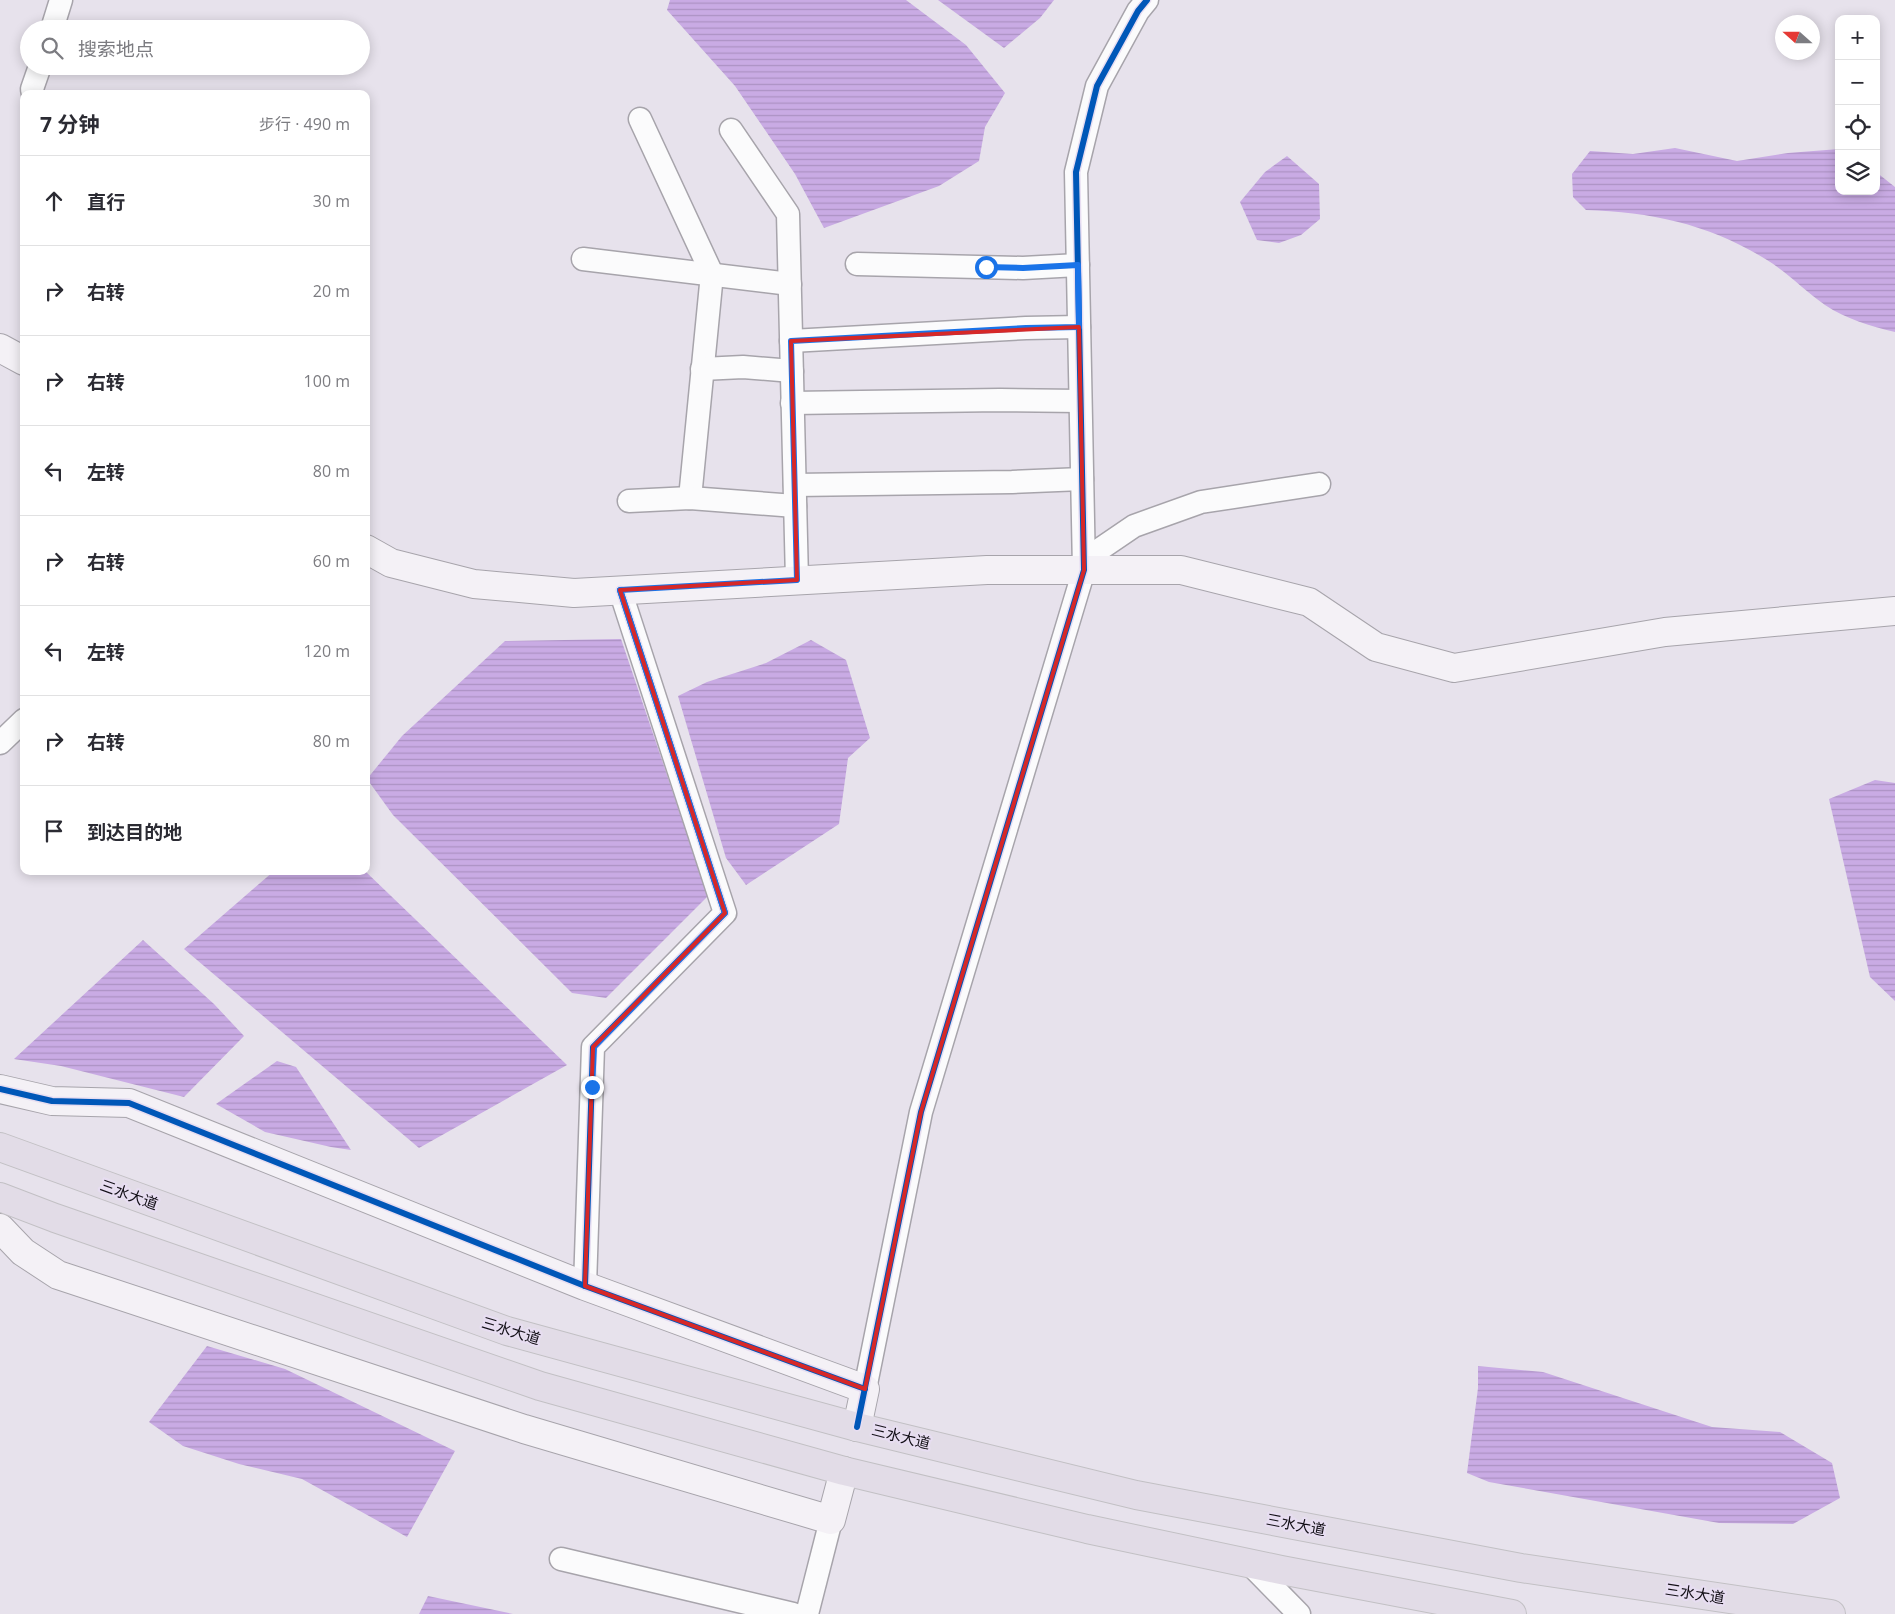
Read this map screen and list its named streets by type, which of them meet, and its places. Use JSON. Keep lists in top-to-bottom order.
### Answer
{
  "streets": {
    "highway": ["三水大道"]
  },
  "north": "left",
  "page": {
    "map_buttons": ["+", "−"],
    "search": "搜索地点",
    "heading": ["7 分钟", "步行 · 490 m"],
    "list": [
      ["直行", "30 m"],
      ["右转", "20 m"],
      ["右转", "100 m"],
      ["左转", "80 m"],
      ["右转", "60 m"],
      ["左转", "120 m"],
      ["右转", "80 m"],
      "到达目的地"
    ]
  }
}
